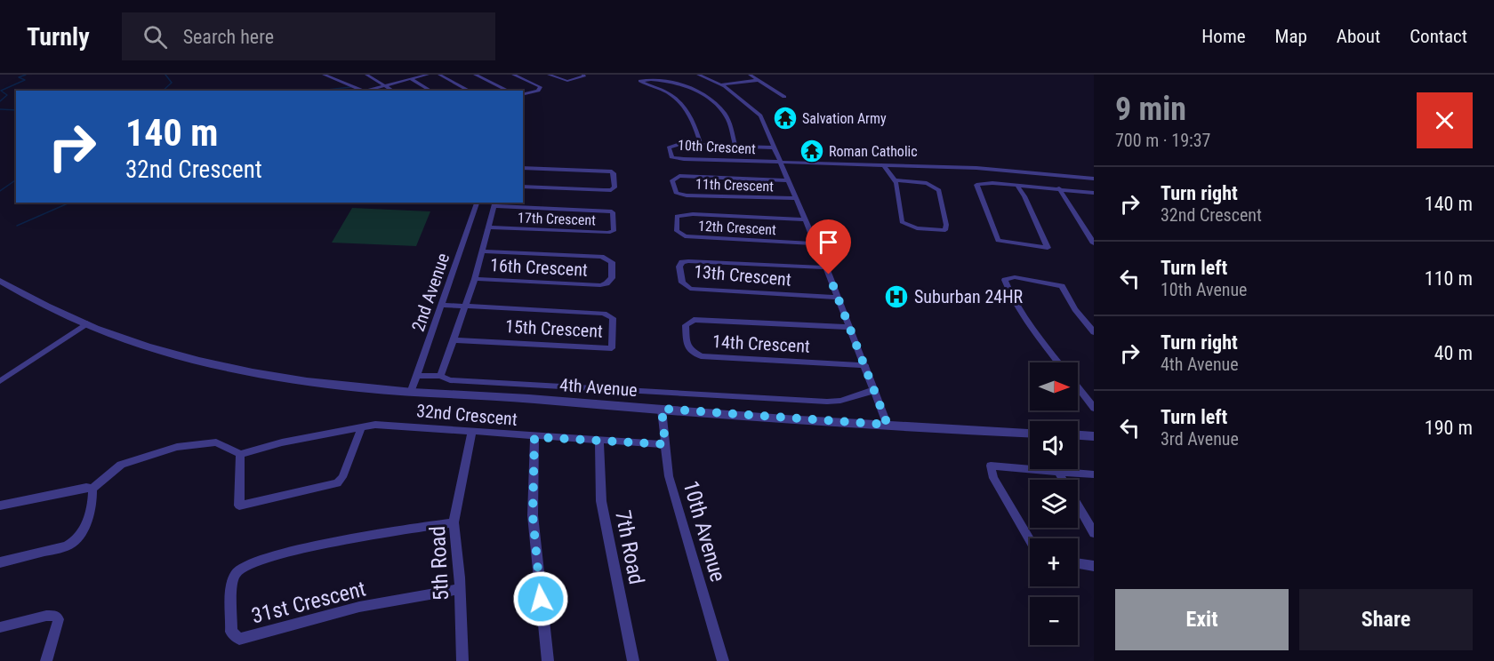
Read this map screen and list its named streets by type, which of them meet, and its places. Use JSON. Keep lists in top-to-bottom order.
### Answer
{
  "streets": {
    "street": [
      "10th Crescent",
      "11th Crescent",
      "17th Crescent",
      "12th Crescent",
      "16th Crescent",
      "13th Crescent",
      "2nd Avenue",
      "15th Crescent",
      "14th Crescent",
      "4th Avenue",
      "32nd Crescent",
      "10th Avenue",
      "7th Road",
      "5th Road",
      "31st Crescent"
    ]
  },
  "crossings": [
    ["2nd Avenue", "15th Crescent"],
    ["2nd Avenue", "4th Avenue"],
    ["4th Avenue", "10th Avenue"],
    ["32nd Crescent", "10th Avenue"],
    ["32nd Crescent", "7th Road"],
    ["32nd Crescent", "5th Road"],
    ["5th Road", "31st Crescent"]
  ],
  "places": {
    "temple": ["Salvation Army", "Roman Catholic"],
    "hospital": ["Suburban 24HR"]
  },
  "north": "right",
  "page": {
    "header": "Turnly",
    "search": "Search here",
    "nav": [
      "Home",
      "Map",
      "About",
      "Contact"
    ],
    "heading": ["9 min", "700 m · 19:37"],
    "turn": ["140 m", "32nd Crescent"],
    "list": [
      {
        "name": "Turn right",
        "note": "32nd Crescent",
        "value": "140 m"
      },
      {
        "name": "Turn left",
        "note": "10th Avenue",
        "value": "110 m"
      },
      {
        "name": "Turn right",
        "note": "4th Avenue",
        "value": "40 m"
      },
      {
        "name": "Turn left",
        "note": "3rd Avenue",
        "value": "190 m"
      }
    ],
    "map_buttons": ["+", "−"],
    "buttons": ["Exit", "Share"]
  }
}
